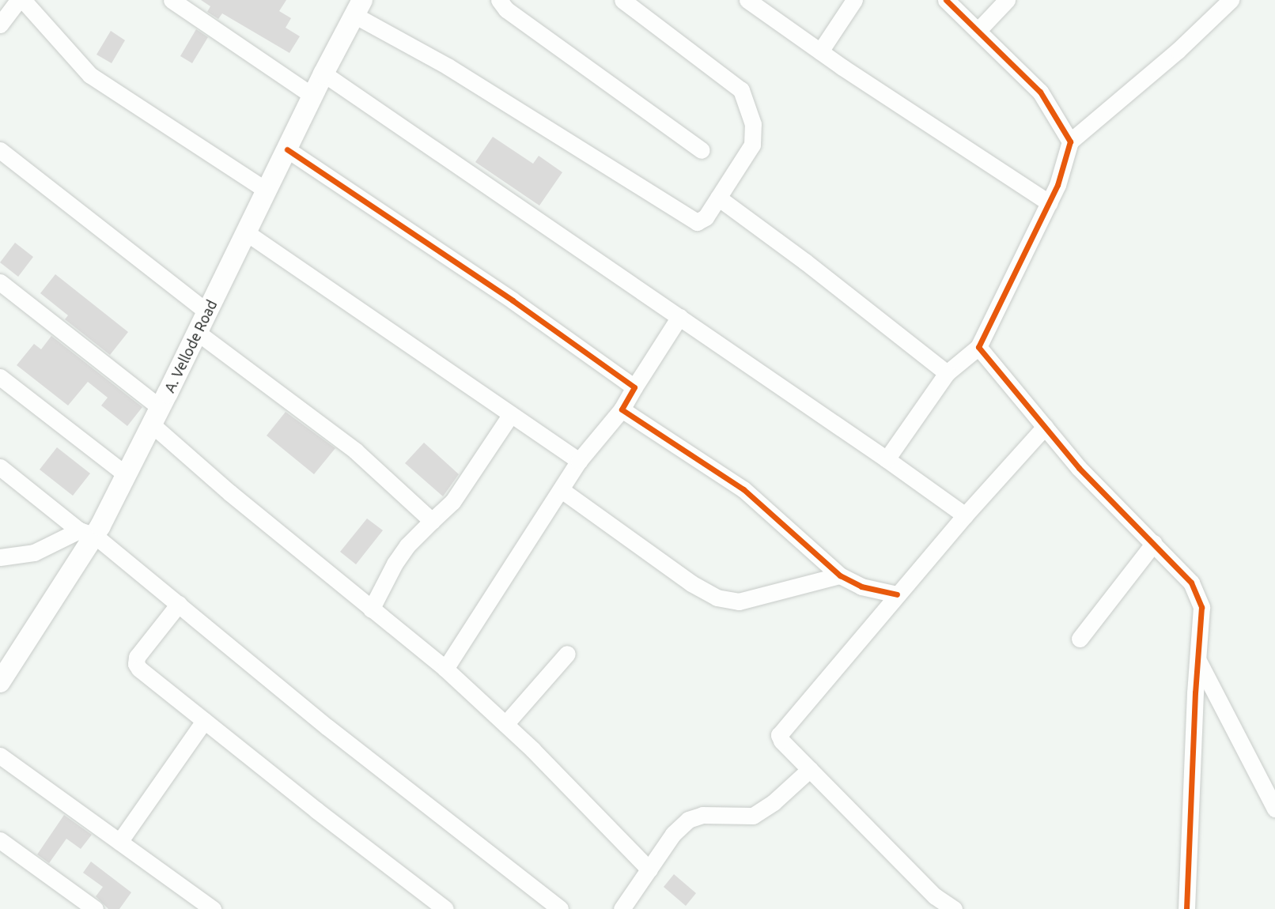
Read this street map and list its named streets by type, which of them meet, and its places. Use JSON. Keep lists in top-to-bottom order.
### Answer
{
  "streets": {
    "main road": ["A. Vellode Road"]
  }
}
